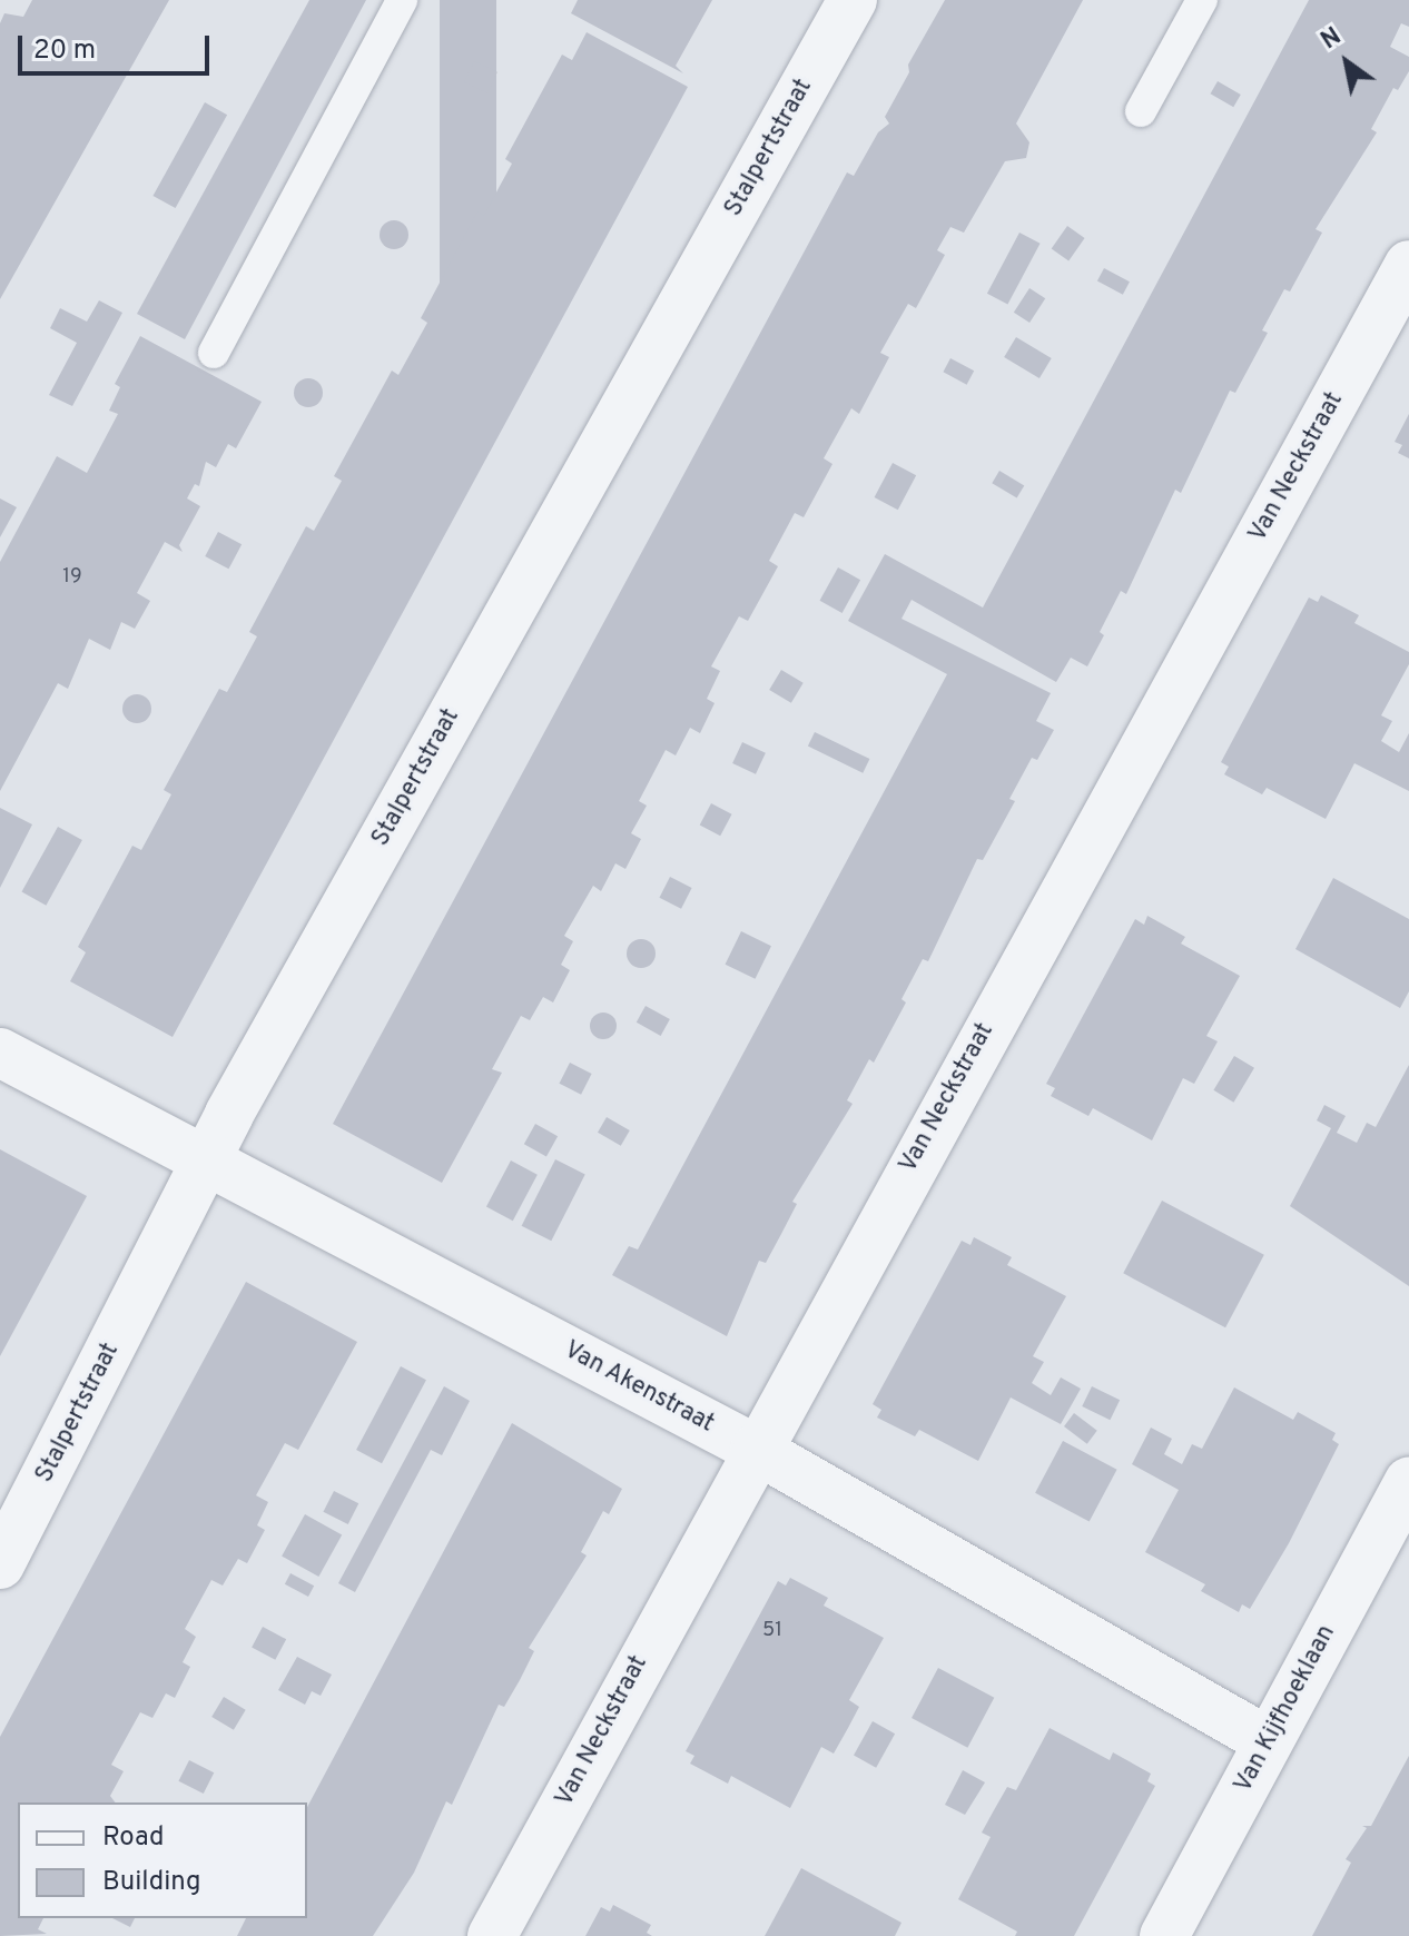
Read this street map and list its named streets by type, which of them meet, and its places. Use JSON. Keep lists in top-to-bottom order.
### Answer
{
  "streets": {
    "street": [
      "Stalpertstraat",
      "Van Neckstraat",
      "Van Akenstraat",
      "Van Kijfhoeklaan"
    ]
  },
  "crossings": [
    ["Stalpertstraat", "Van Akenstraat"],
    ["Van Neckstraat", "Van Akenstraat"],
    ["Van Akenstraat", "Van Kijfhoeklaan"]
  ],
  "house_numbers": ["19", "51"],
  "legend": ["Road", "Building"],
  "scale_bar": "20 m",
  "north": "top left"
}
